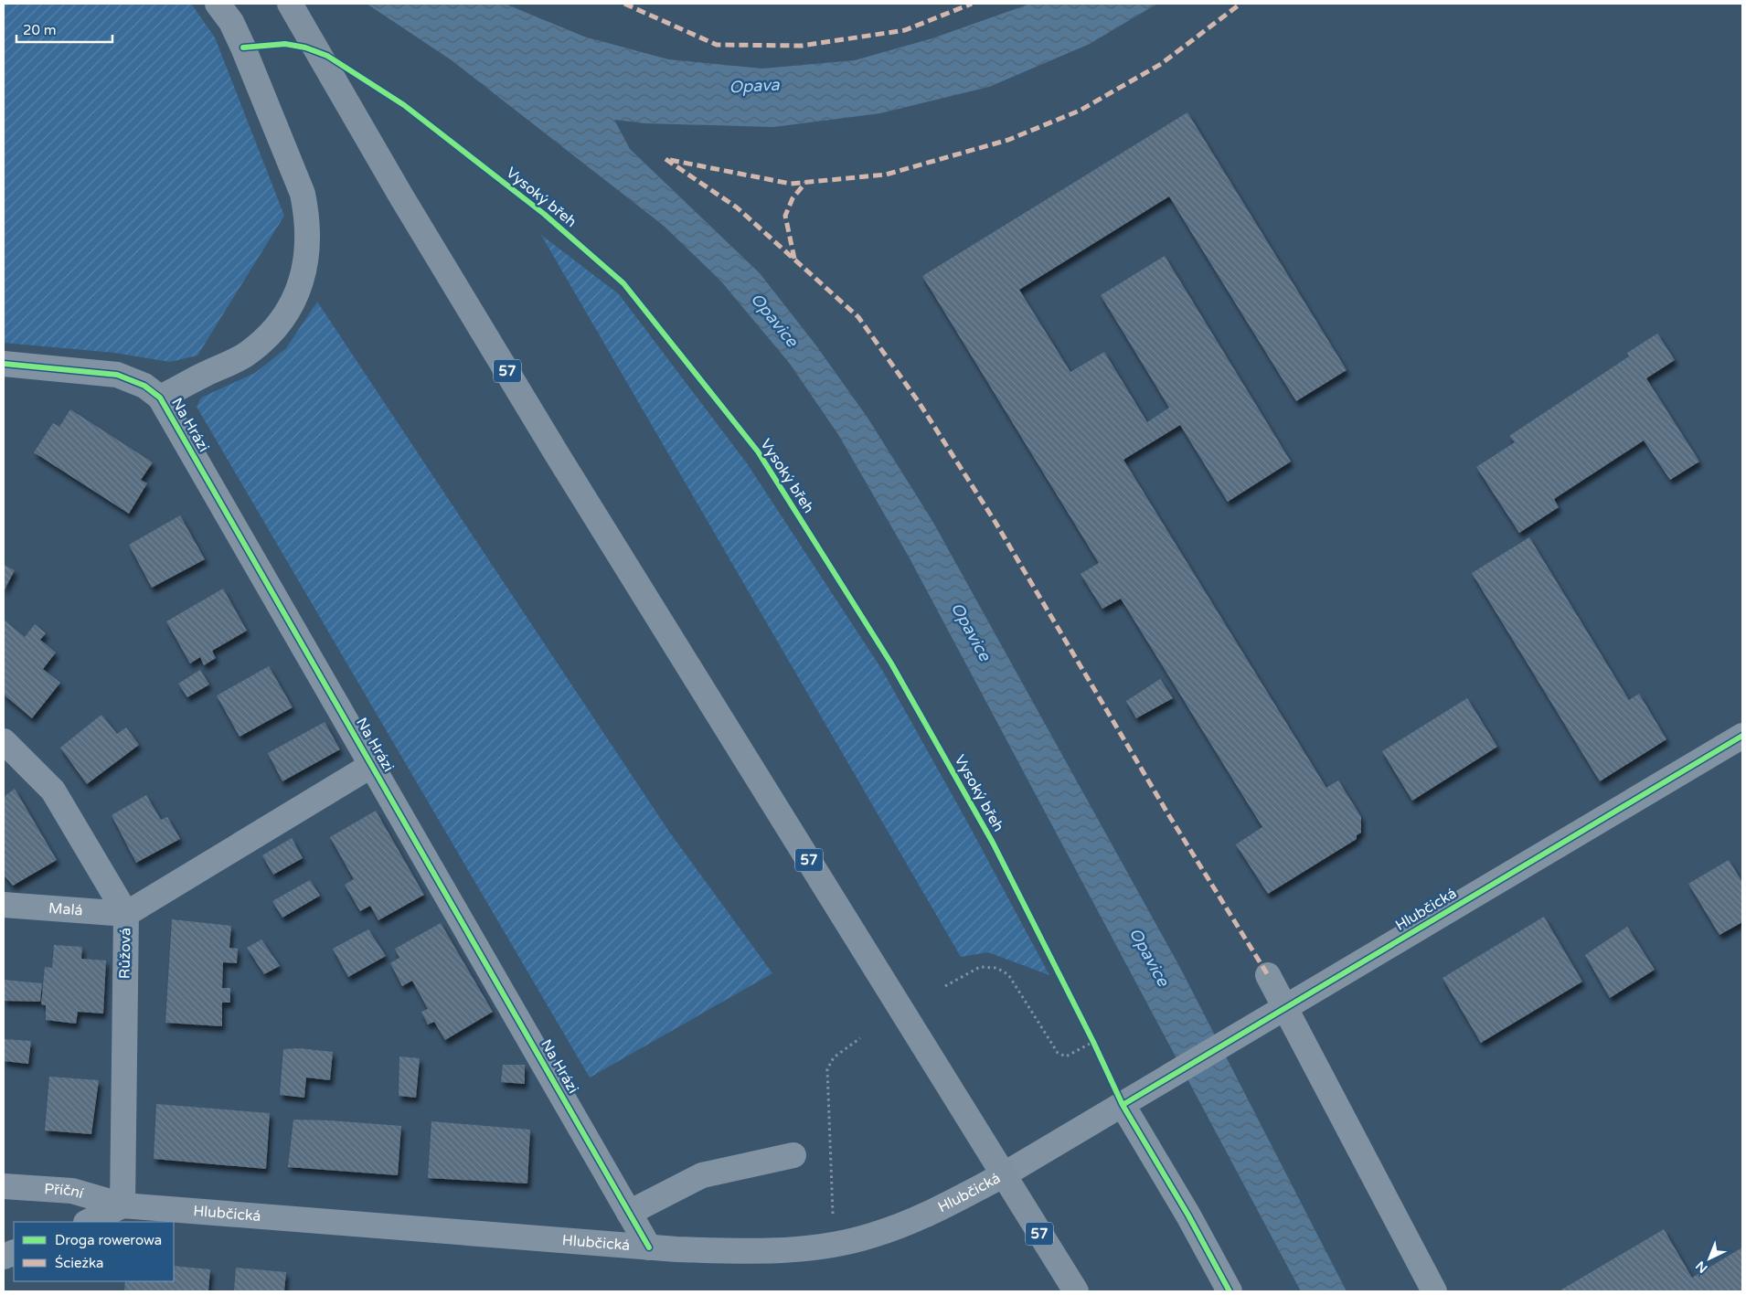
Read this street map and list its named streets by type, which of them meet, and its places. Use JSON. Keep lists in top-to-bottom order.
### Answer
{
  "streets": {
    "main road": ["57"],
    "street": [
      "Na Hrázi",
      "Malá",
      "Hlubčická",
      "Růžová",
      "Příční"
    ],
    "cycle path": ["Vysoký břeh"]
  },
  "crossings": [
    ["57", "Hlubčická"],
    ["Na Hrázi", "Hlubčická"],
    ["Malá", "Růžová"],
    ["Hlubčická", "Růžová"],
    ["Hlubčická", "Příční"],
    ["Růžová", "Příční"]
  ],
  "water": ["Opava", "Opavice"],
  "legend": ["Droga rowerowa", "Ścieżka"],
  "scale_bar": "20 m",
  "north": "bottom left"
}
